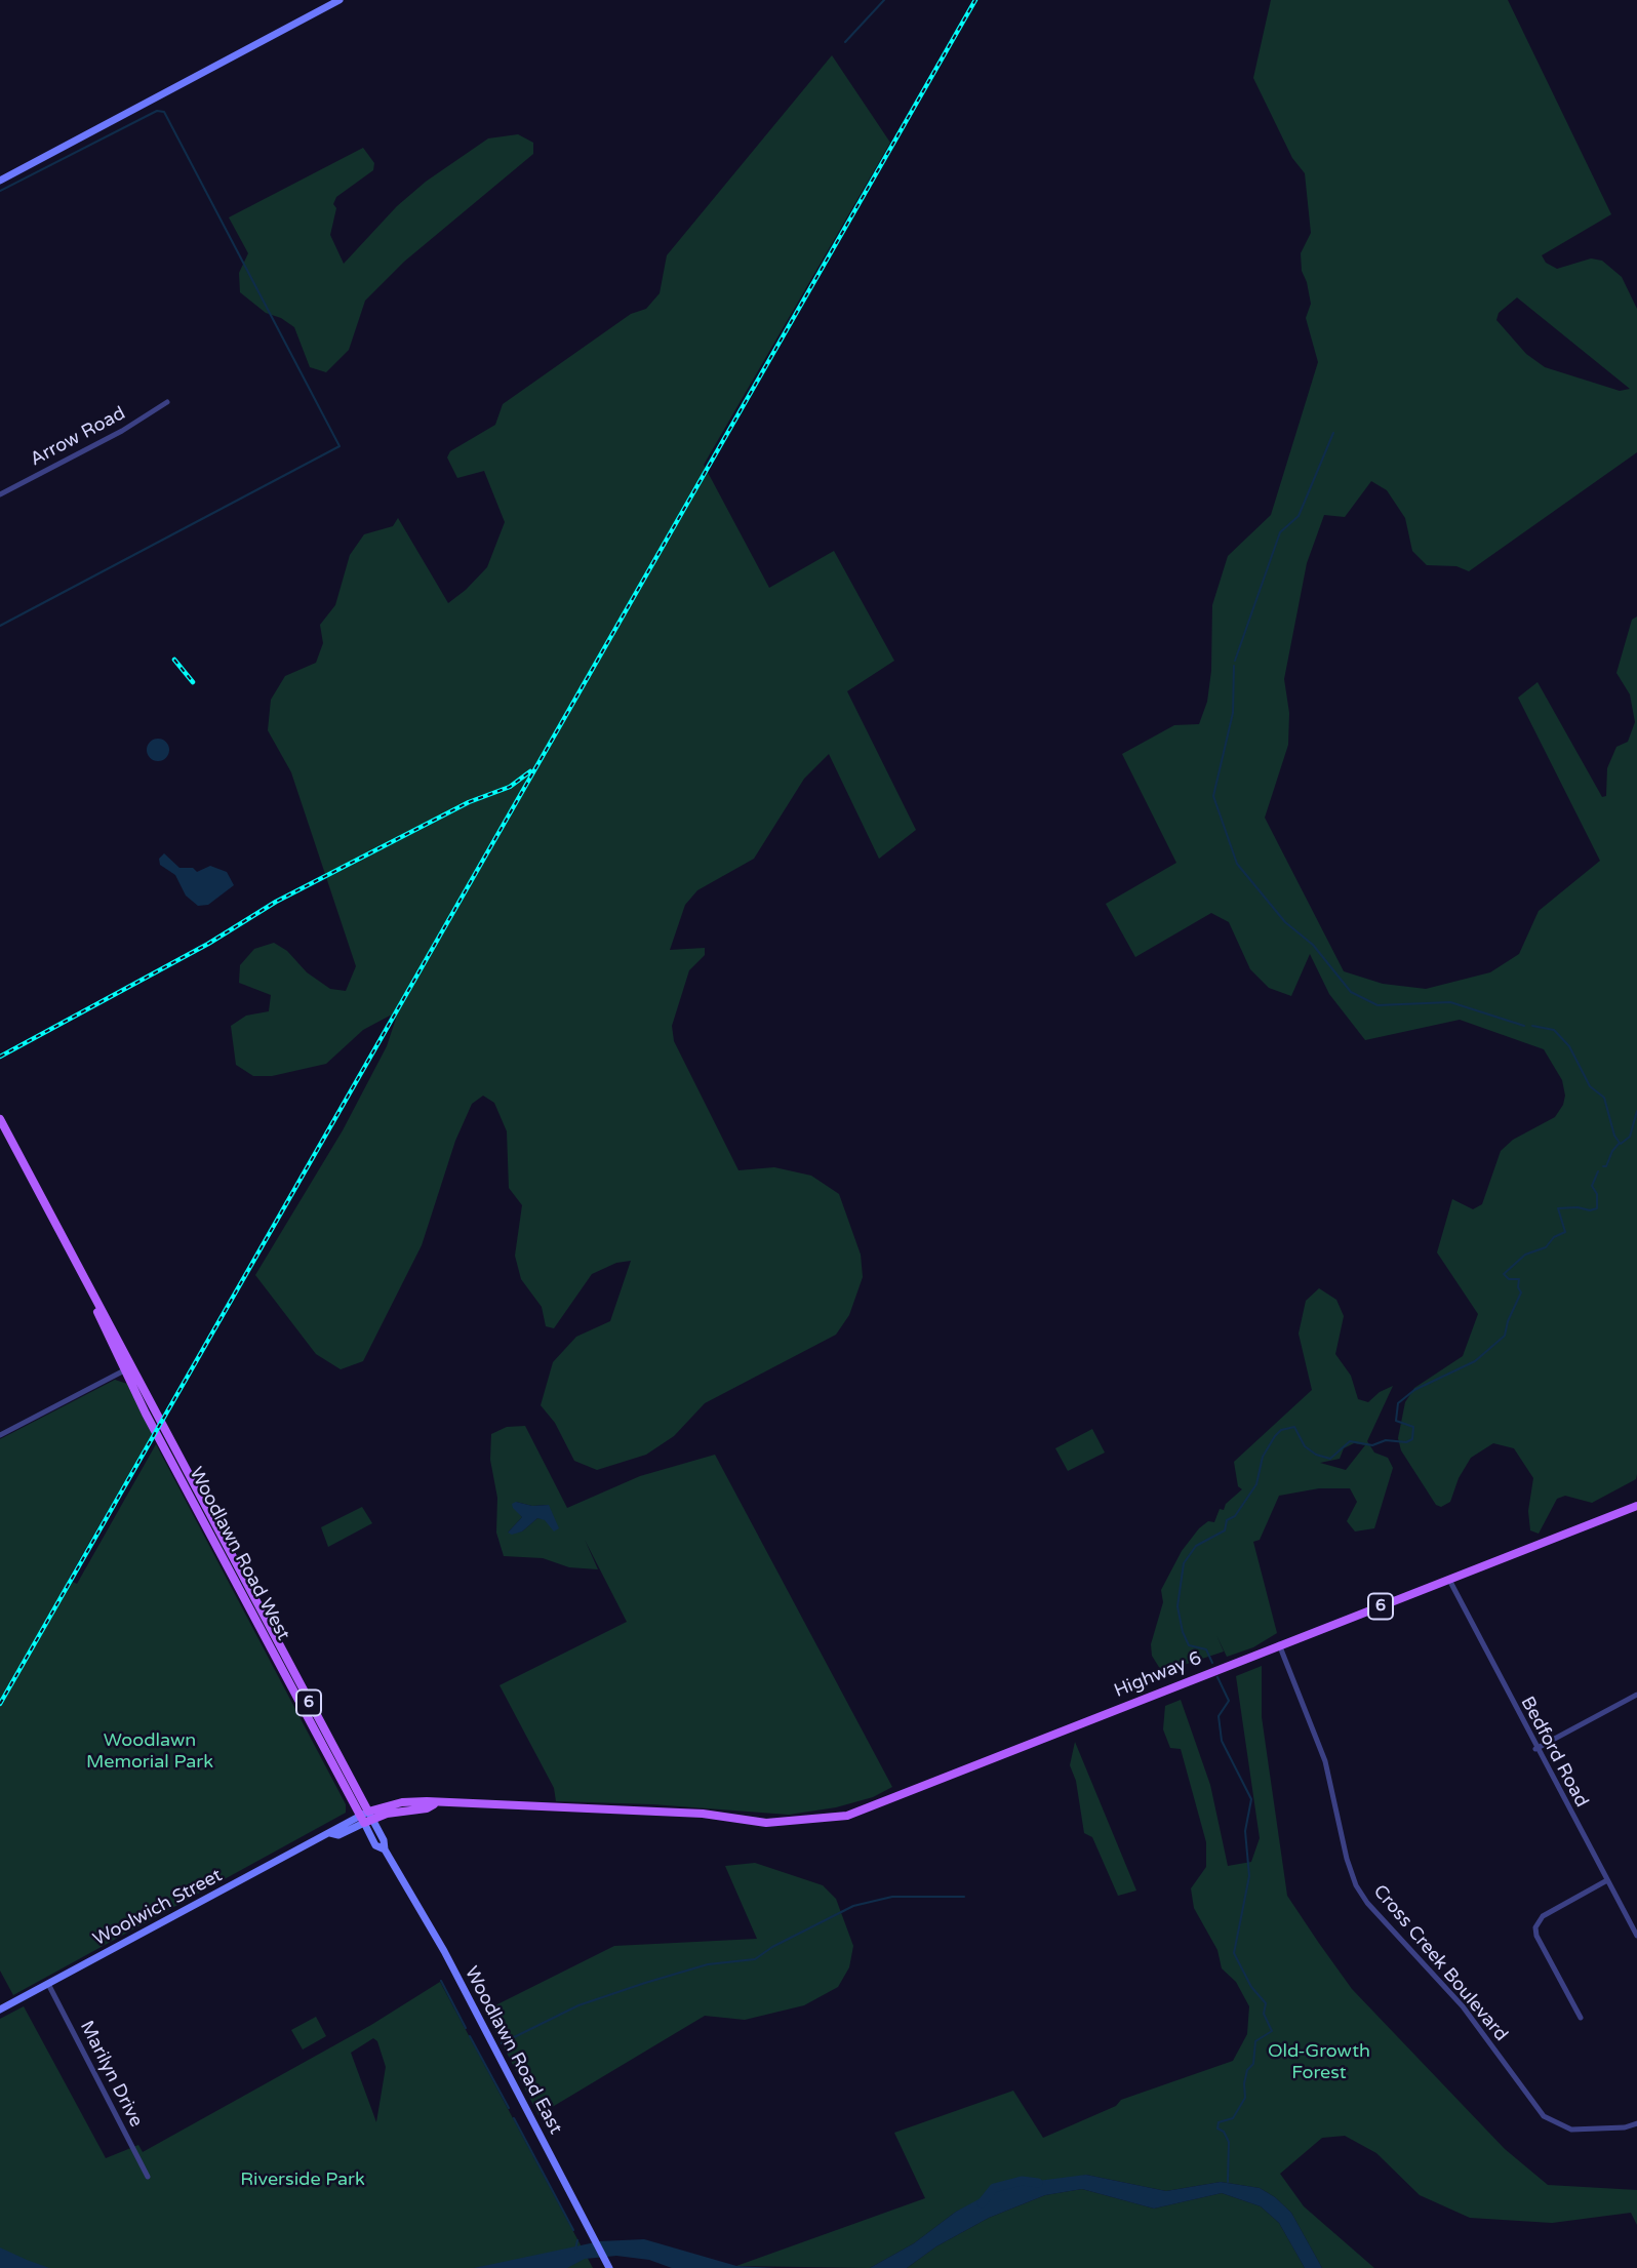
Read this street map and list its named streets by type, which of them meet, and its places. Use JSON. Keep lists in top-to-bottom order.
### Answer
{
  "streets": {
    "main road": [
      "Woodlawn Road West",
      "6",
      "Highway 6",
      "Woolwich Street",
      "Woodlawn Road East"
    ],
    "street": [
      "Arrow Road",
      "Bedford Road",
      "Cross Creek Boulevard",
      "Marilyn Drive"
    ]
  },
  "crossings": [
    ["Woodlawn Road West", "Woolwich Street"],
    ["Woodlawn Road West", "Woodlawn Road East"],
    ["Highway 6", "Bedford Road"],
    ["Highway 6", "Woolwich Street"],
    ["Highway 6", "Cross Creek Boulevard"],
    ["Woolwich Street", "Woodlawn Road East"],
    ["Woolwich Street", "Marilyn Drive"]
  ],
  "parks": ["Woodlawn Memorial Park", "Old-Growth Forest", "Riverside Park"]
}
